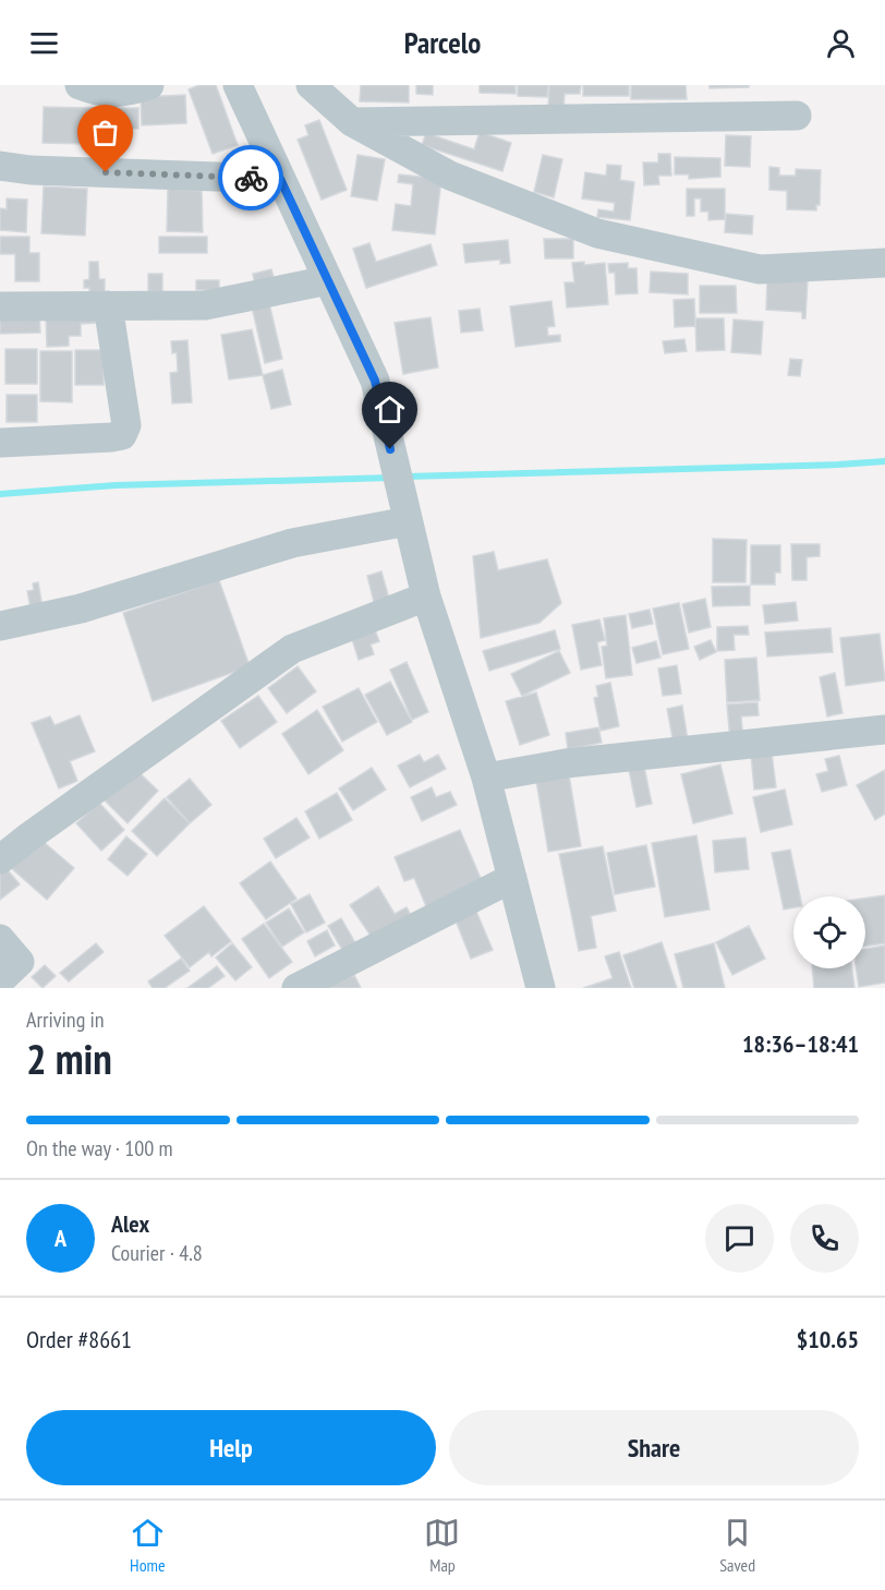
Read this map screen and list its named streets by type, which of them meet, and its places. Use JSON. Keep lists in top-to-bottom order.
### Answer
{
  "page": {
    "header": "Parcelo",
    "heading": ["2 min", "Arriving in", "18:36–18:41"],
    "panel": [
      "Alex",
      "Courier · 4.8",
      "Order #8661",
      "$10.65"
    ],
    "bar": "On the way · 100 m",
    "round": "A",
    "buttons": ["Help", "Share"],
    "tabs": ["Home", "Map", "Saved"]
  }
}
